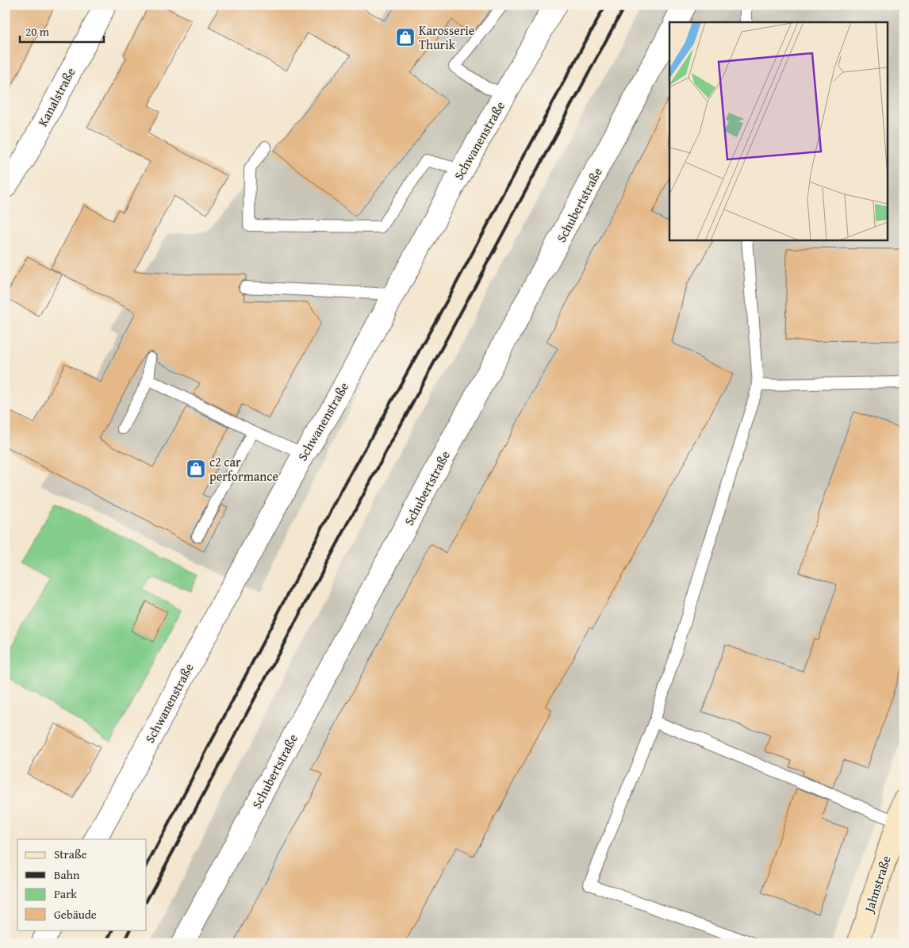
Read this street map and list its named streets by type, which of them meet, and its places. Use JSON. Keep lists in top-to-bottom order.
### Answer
{
  "streets": {
    "main road": ["Jahnstraße"],
    "street": ["Kanalstraße", "Schwanenstraße", "Schubertstraße"]
  },
  "places": {
    "shop": ["Karosserie Thurik", "c2 car performance"]
  },
  "legend": [
    "Straße",
    "Bahn",
    "Park",
    "Gebäude"
  ],
  "scale_bar": "20 m"
}
